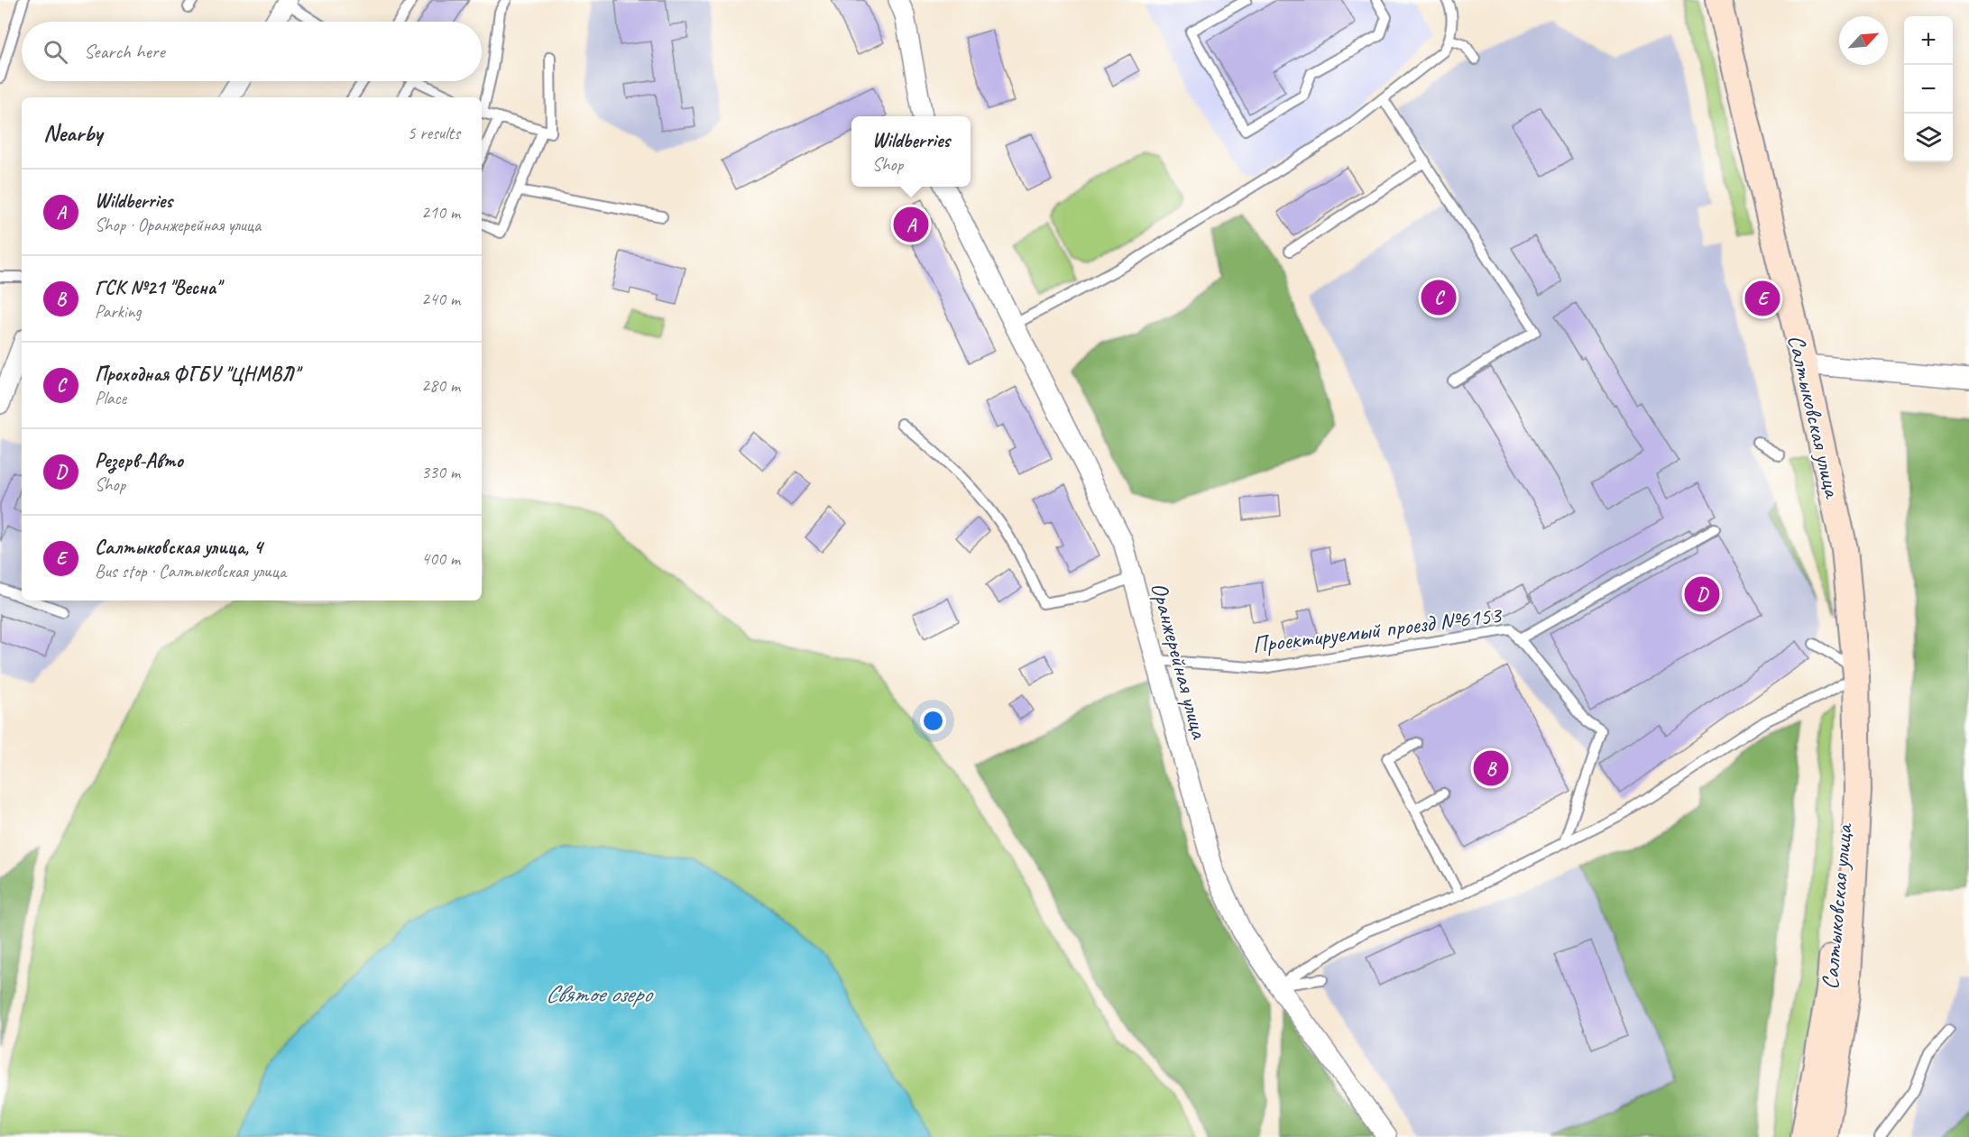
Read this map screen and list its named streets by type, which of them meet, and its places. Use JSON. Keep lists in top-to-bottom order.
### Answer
{
  "streets": {
    "main road": ["Салтыковская улица"],
    "street": ["Оранжерейная улица"],
    "lane": ["Проектируемый проезд №6153"]
  },
  "crossings": [
    ["Проектируемый проезд №6153", "Оранжерейная улица"]
  ],
  "water": ["Святое озеро"],
  "north": "top right",
  "page": {
    "map_buttons": ["+", "−"],
    "search": "Search here",
    "heading": ["Nearby", "5 results"],
    "popup": ["Wildberries", "Shop"],
    "list": [
      {
        "mark": "A",
        "name": "Wildberries",
        "note": "Shop · Оранжерейная улица",
        "value": "210 m"
      },
      {
        "mark": "B",
        "name": "ГСК №21 \"Весна\"",
        "note": "Parking",
        "value": "240 m"
      },
      {
        "mark": "C",
        "name": "Проходная ФГБУ \"ЦНМВЛ\"",
        "note": "Place",
        "value": "280 m"
      },
      {
        "mark": "D",
        "name": "Резерв-Авто",
        "note": "Shop",
        "value": "330 m"
      },
      {
        "mark": "E",
        "name": "Салтыковская улица, 4",
        "note": "Bus stop · Салтыковская улица",
        "value": "400 m"
      }
    ],
    "pins": [
      "A",
      "C",
      "E",
      "D",
      "B"
    ]
  }
}
